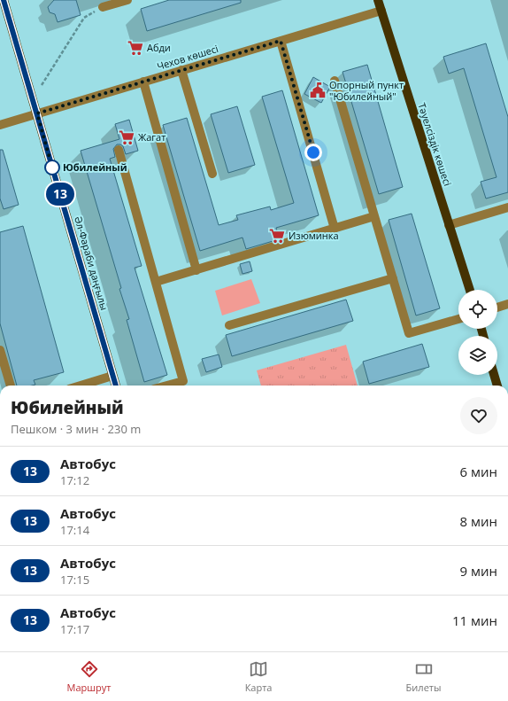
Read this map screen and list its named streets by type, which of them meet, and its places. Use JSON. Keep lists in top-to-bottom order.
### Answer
{
  "streets": {
    "main road": ["Тәуелсіздік көшесі", "Әл-Фараби даңғылы"],
    "street": ["Чехов көшесі"]
  },
  "crossings": [
    ["Чехов көшесі", "Тәуелсіздік көшесі"],
    ["Чехов көшесі", "Әл-Фараби даңғылы"]
  ],
  "places": {
    "supermarket": ["Абди", "Жагат", "Изюминка"],
    "public building": ["Опорный пункт \"Юбилейный\""],
    "other": ["Юбилейный"]
  },
  "lines": ["bus line 13"],
  "page": {
    "on_map": "13",
    "heading": ["Юбилейный", "Пешком · 3 мин · 230 m"],
    "list": [
      {
        "mark": "13",
        "name": "Автобус",
        "note": "17:12",
        "value": "6 мин"
      },
      {
        "mark": "13",
        "name": "Автобус",
        "note": "17:14",
        "value": "8 мин"
      },
      {
        "mark": "13",
        "name": "Автобус",
        "note": "17:15",
        "value": "9 мин"
      },
      {
        "mark": "13",
        "name": "Автобус",
        "note": "17:17",
        "value": "11 мин"
      }
    ],
    "tabs": ["Маршрут", "Карта", "Билеты"]
  }
}
